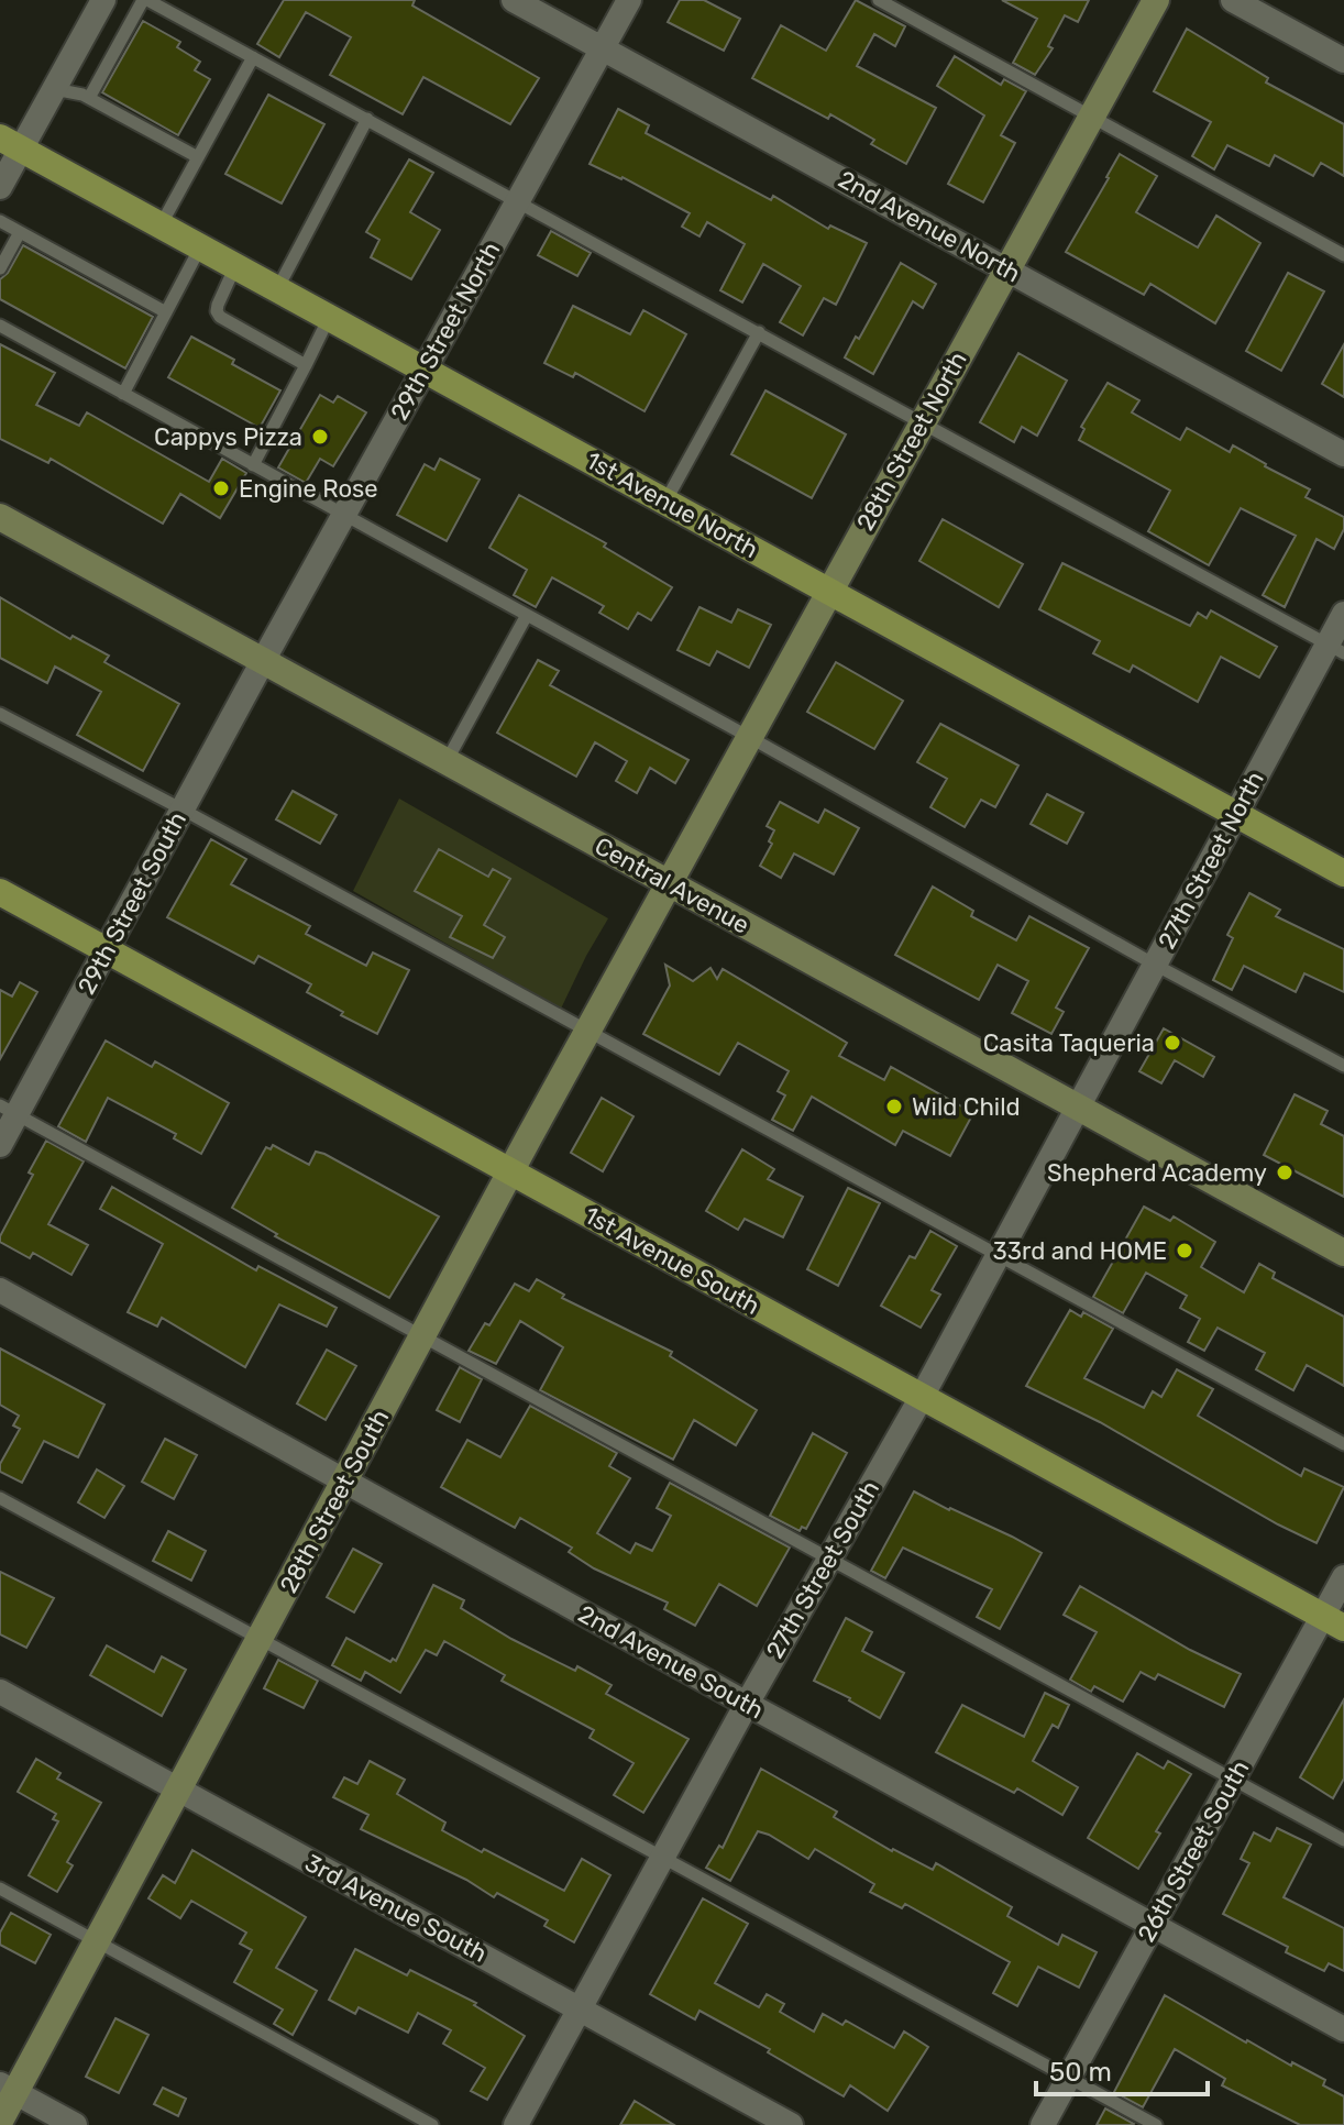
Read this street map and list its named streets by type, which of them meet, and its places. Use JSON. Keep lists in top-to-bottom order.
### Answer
{
  "streets": {
    "main road": ["1st Avenue North", "1st Avenue South"],
    "street": [
      "2nd Avenue North",
      "29th Street North",
      "28th Street North",
      "27th Street North",
      "Central Avenue",
      "29th Street South",
      "28th Street South",
      "27th Street South",
      "2nd Avenue South",
      "26th Street South",
      "3rd Avenue South"
    ]
  },
  "crossings": [
    ["2nd Avenue North", "29th Street North"],
    ["2nd Avenue North", "28th Street North"],
    ["29th Street North", "1st Avenue North"],
    ["29th Street North", "Central Avenue"],
    ["29th Street North", "29th Street South"],
    ["28th Street North", "1st Avenue North"],
    ["28th Street North", "Central Avenue"],
    ["28th Street North", "28th Street South"],
    ["1st Avenue North", "27th Street North"],
    ["27th Street North", "Central Avenue"],
    ["27th Street North", "27th Street South"],
    ["Central Avenue", "29th Street South"],
    ["Central Avenue", "28th Street South"],
    ["Central Avenue", "27th Street South"],
    ["29th Street South", "1st Avenue South"],
    ["1st Avenue South", "28th Street South"],
    ["1st Avenue South", "27th Street South"],
    ["1st Avenue South", "26th Street South"],
    ["28th Street South", "2nd Avenue South"],
    ["28th Street South", "3rd Avenue South"],
    ["27th Street South", "2nd Avenue South"],
    ["27th Street South", "3rd Avenue South"],
    ["2nd Avenue South", "26th Street South"]
  ],
  "places": [
    "Cappys Pizza",
    "Engine Rose",
    "Casita Taqueria",
    "Wild Child",
    "Shepherd Academy",
    "33rd and HOME"
  ],
  "scale_bar": "50 m"
}
